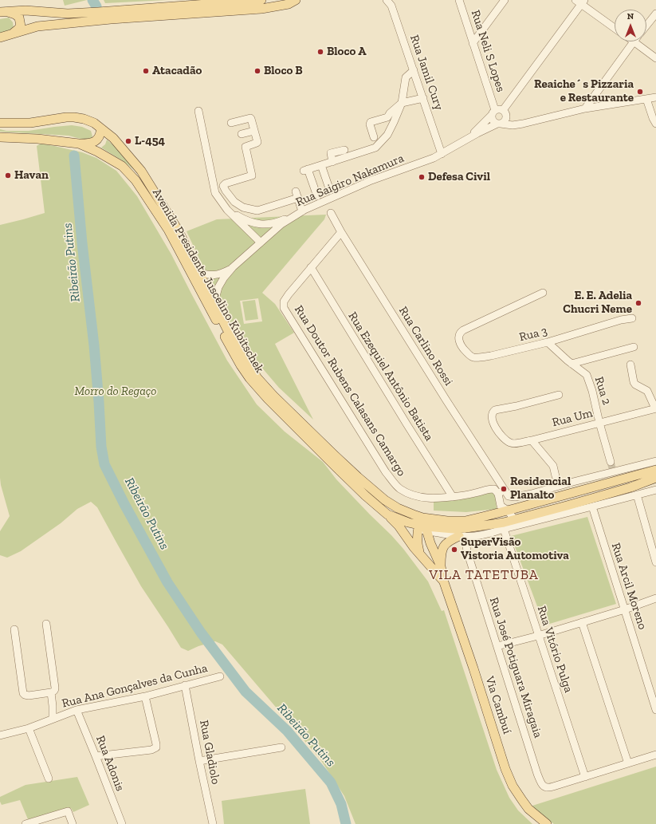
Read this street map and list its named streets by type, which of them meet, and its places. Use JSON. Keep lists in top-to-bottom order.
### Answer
{
  "streets": {
    "main road": ["Avenida Presidente Juscelino Kubitschek", "Via Cambuí"],
    "street": [
      "Rua Neli S Lopes",
      "Rua Jamil Cury",
      "Rua Saigiro Nakamura",
      "Rua 3",
      "Rua Carlino Rossi",
      "Rua Ezequiel Antônio Batista",
      "Rua Doutor Rubens Calasans Camargo",
      "Rua 2",
      "Rua Um",
      "Rua Arcil Moreno",
      "Rua Vitório Pulga",
      "Rua José Potiguara Miragaia",
      "Rua Ana Gonçalves da Cunha",
      "Rua Gladiolo",
      "Rua Adonis"
    ]
  },
  "crossings": [
    ["Rua Neli S Lopes", "Rua Saigiro Nakamura"],
    ["Rua Jamil Cury", "Rua Saigiro Nakamura"],
    ["Rua Saigiro Nakamura", "Avenida Presidente Juscelino Kubitschek"],
    ["Avenida Presidente Juscelino Kubitschek", "Rua Carlino Rossi"],
    ["Avenida Presidente Juscelino Kubitschek", "Via Cambuí"],
    ["Rua 3", "Rua 2"],
    ["Rua Carlino Rossi", "Rua Doutor Rubens Calasans Camargo"],
    ["Rua Ezequiel Antônio Batista", "Rua Doutor Rubens Calasans Camargo"],
    ["Rua 2", "Rua Um"],
    ["Rua Vitório Pulga", "Rua José Potiguara Miragaia"],
    ["Rua Ana Gonçalves da Cunha", "Rua Gladiolo"],
    ["Rua Ana Gonçalves da Cunha", "Rua Adonis"]
  ],
  "districts": ["VILA TATETUBA"],
  "water": ["Ribeirão Putins"],
  "parks": ["Morro do Regaço"],
  "places": [
    "Bloco A",
    "Atacadão",
    "Bloco B",
    "Reaiche´ s Pizzaria e Restaurante",
    "L-454",
    "Havan",
    "Defesa Civil",
    "E. E. Adelia Chucri Neme",
    "Residencial Planalto",
    "SuperVisão Vistoria Automotiva"
  ],
  "north": "top"
}
